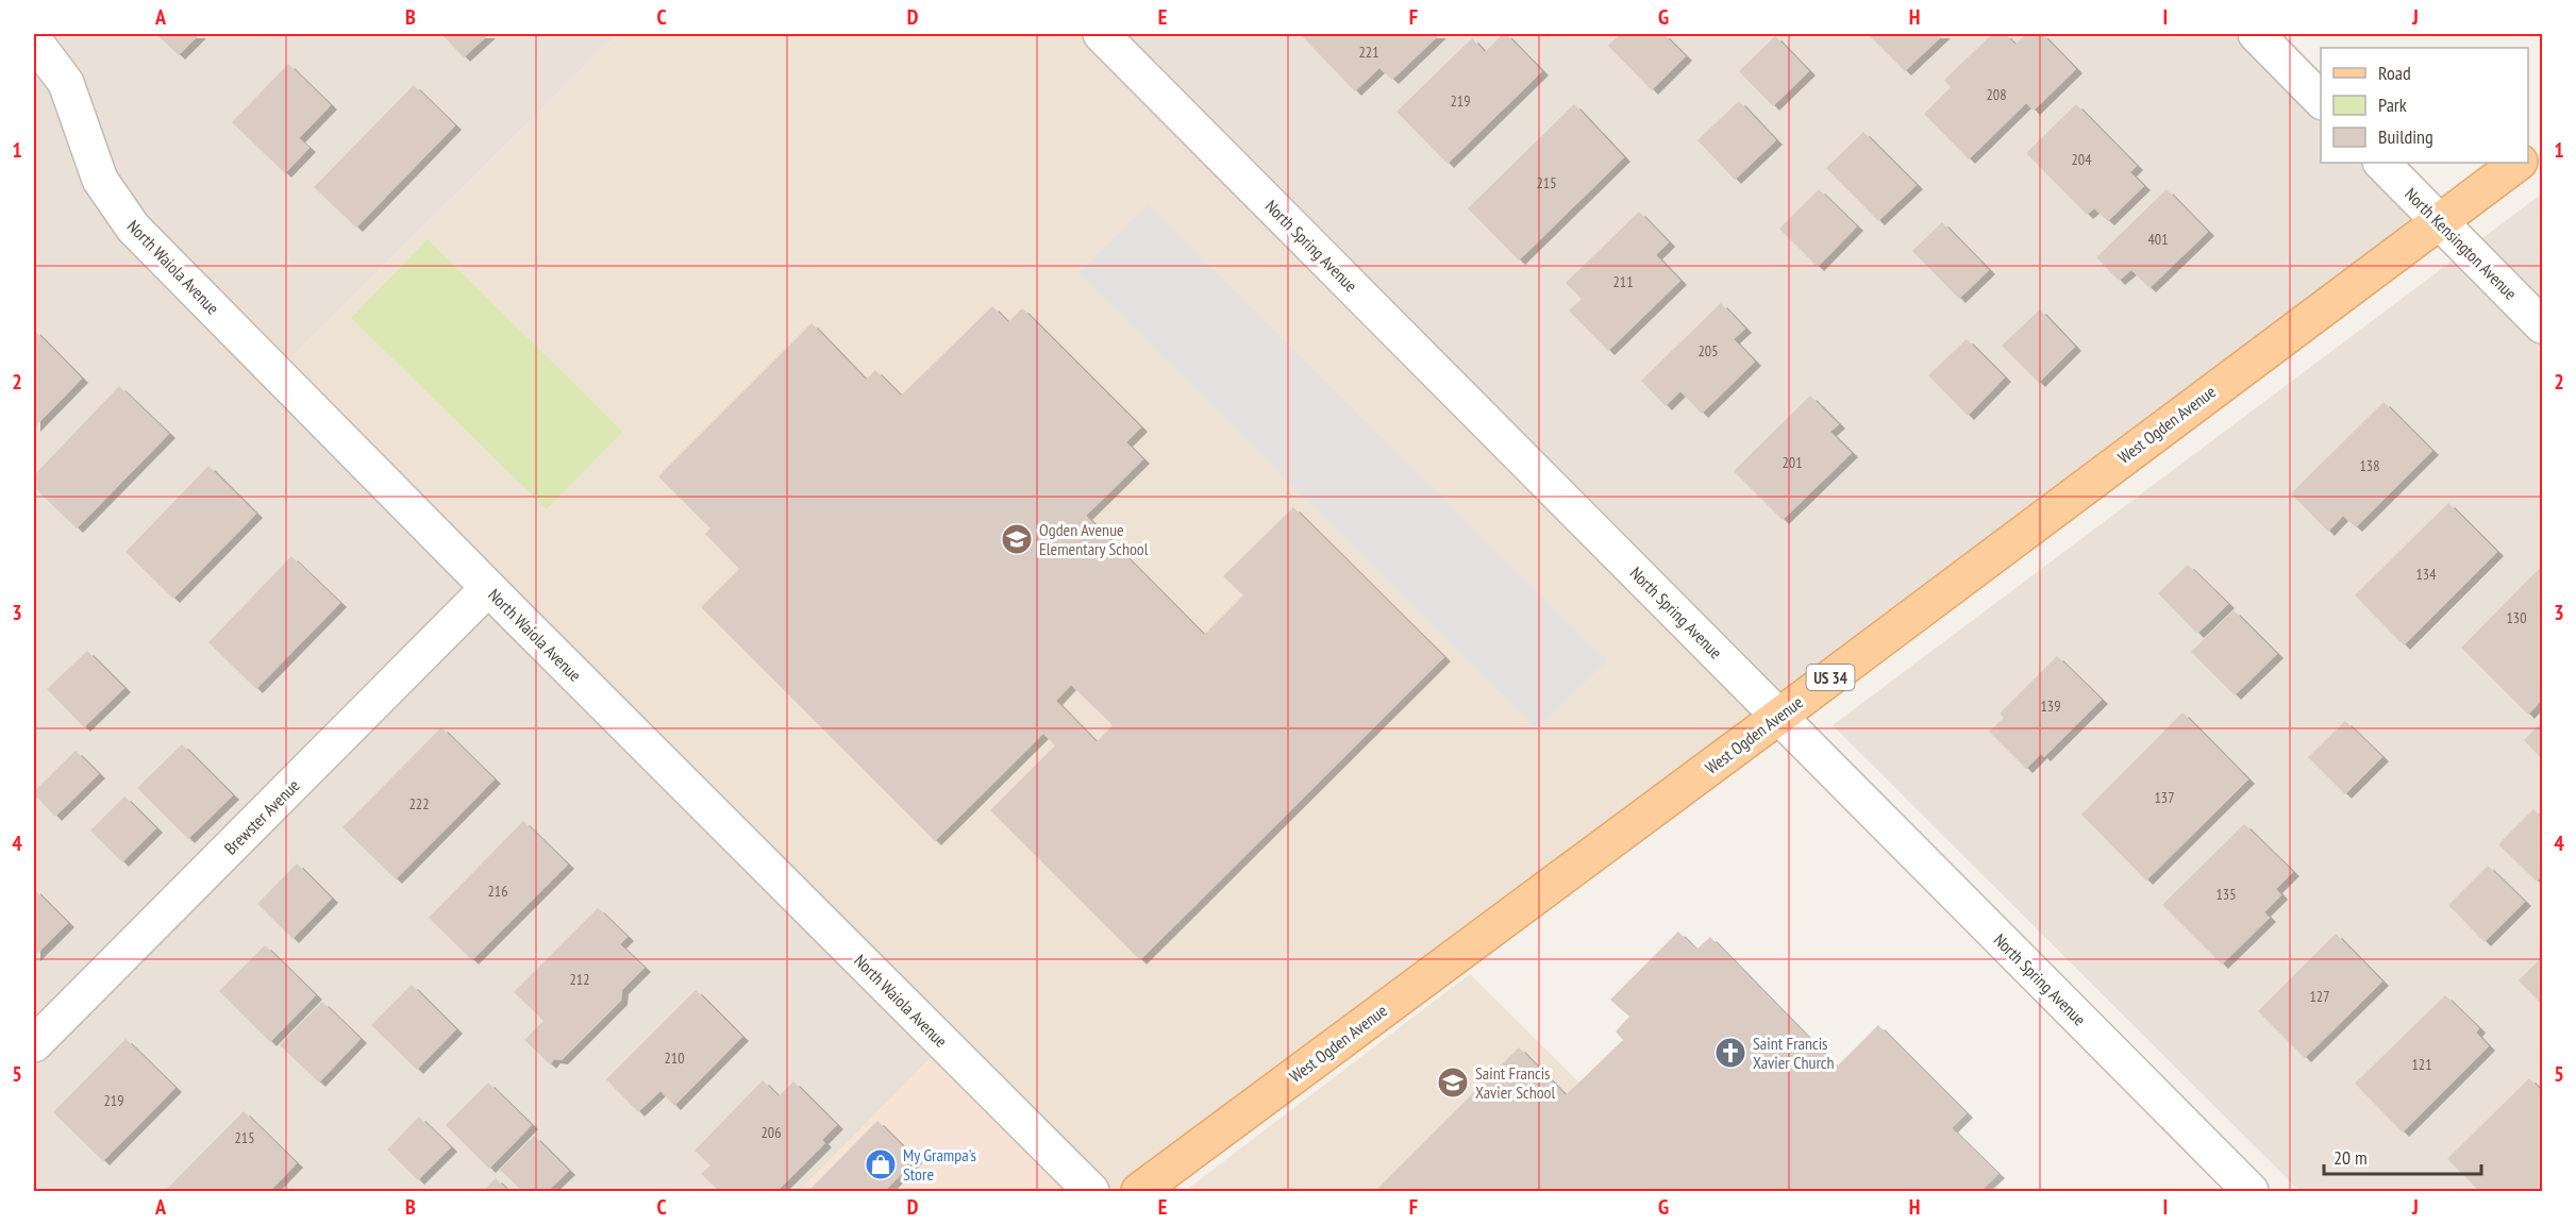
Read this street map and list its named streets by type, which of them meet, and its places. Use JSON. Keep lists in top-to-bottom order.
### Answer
{
  "streets": {
    "main road": ["West Ogden Avenue", "US 34"],
    "street": [
      "North Kensington Avenue",
      "North Spring Avenue",
      "North Waiola Avenue",
      "Brewster Avenue"
    ]
  },
  "crossings": [
    ["North Kensington Avenue", "West Ogden Avenue"],
    ["North Spring Avenue", "West Ogden Avenue"],
    ["North Waiola Avenue", "Brewster Avenue"]
  ],
  "places": {
    "school or university": ["Ogden Avenue Elementary School", "Saint Francis Xavier School"],
    "church": ["Saint Francis Xavier Church"],
    "shop": ["My Grampa's Store"]
  },
  "house_numbers": [
    "221",
    "208",
    "219",
    "204",
    "215",
    "401",
    "211",
    "205",
    "201",
    "138",
    "134",
    "130",
    "139",
    "137",
    "222",
    "216",
    "135",
    "212",
    "127",
    "210",
    "121",
    "219",
    "206",
    "215"
  ],
  "legend": ["Road", "Park", "Building"],
  "scale_bar": "20 m",
  "grid": {
    "columns": [
      "A",
      "B",
      "C",
      "D",
      "E",
      "F",
      "G",
      "H",
      "I",
      "J"
    ],
    "rows": [
      "1",
      "2",
      "3",
      "4",
      "5"
    ]
  }
}
